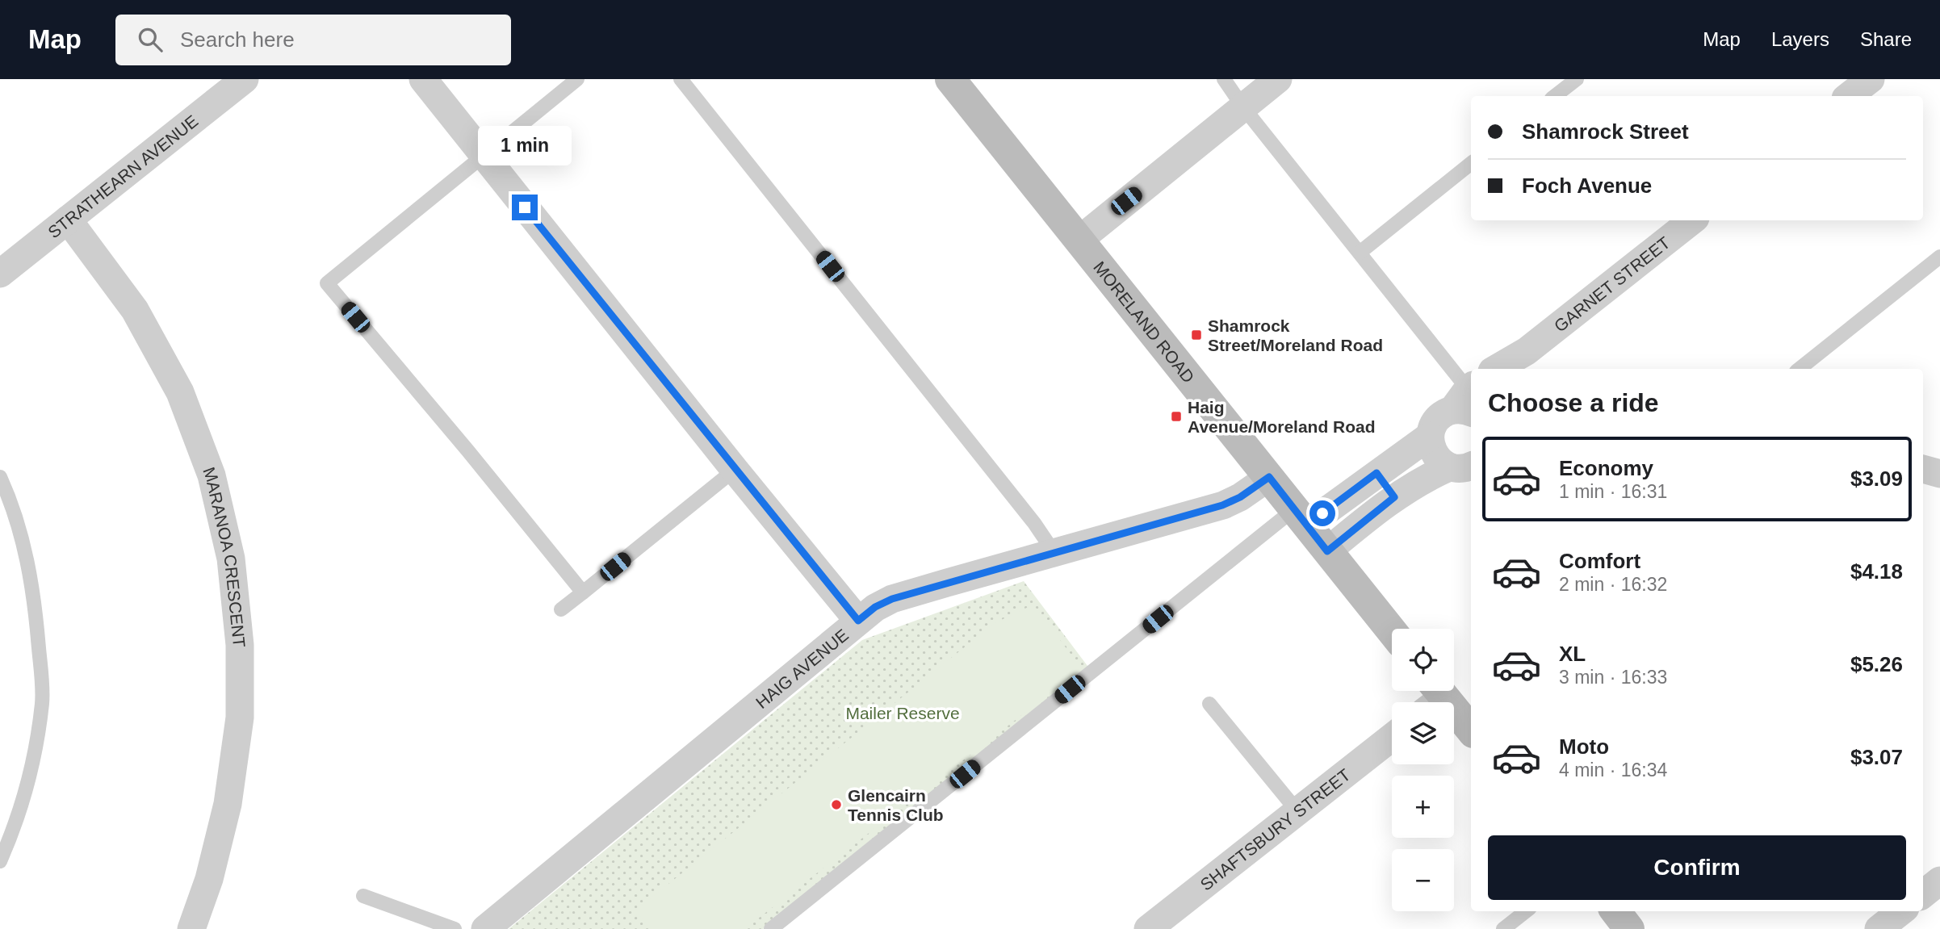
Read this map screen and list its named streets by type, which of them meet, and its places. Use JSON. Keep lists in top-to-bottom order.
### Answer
{
  "streets": {
    "main road": ["MORELAND ROAD"],
    "street": [
      "STRATHEARN AVENUE",
      "GARNET STREET",
      "MARANOA CRESCENT",
      "HAIG AVENUE",
      "SHAFTSBURY STREET"
    ]
  },
  "crossings": [
    ["STRATHEARN AVENUE", "MARANOA CRESCENT"],
    ["MORELAND ROAD", "HAIG AVENUE"]
  ],
  "parks": ["Mailer Reserve"],
  "places": {
    "transit": ["Shamrock Street/Moreland Road", "Haig Avenue/Moreland Road"],
    "other": ["Glencairn Tennis Club"]
  },
  "page": {
    "header": "Map",
    "search": "Search here",
    "nav": ["Map", "Layers", "Share"],
    "banner": ["Shamrock Street", "Foch Avenue"],
    "bubble": "1 min",
    "heading": "Choose a ride",
    "list": [
      {
        "name": "Economy",
        "note": "1 min · 16:31",
        "value": "$3.09"
      },
      {
        "name": "Comfort",
        "note": "2 min · 16:32",
        "value": "$4.18"
      },
      {
        "name": "XL",
        "note": "3 min · 16:33",
        "value": "$5.26"
      },
      {
        "name": "Moto",
        "note": "4 min · 16:34",
        "value": "$3.07"
      }
    ],
    "map_buttons": ["+", "−"],
    "buttons": "Confirm"
  }
}
